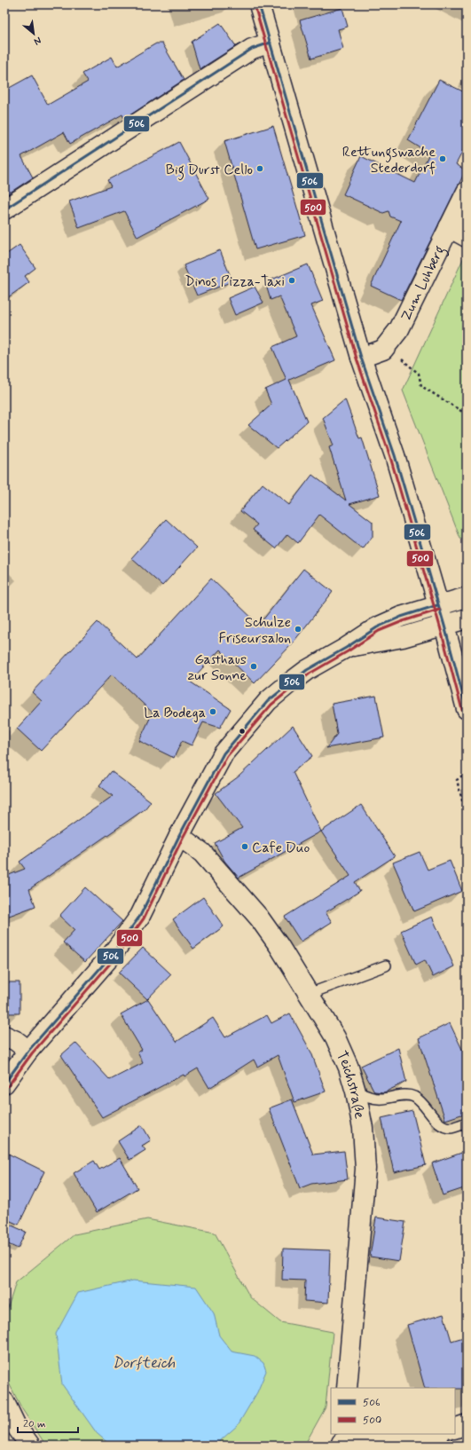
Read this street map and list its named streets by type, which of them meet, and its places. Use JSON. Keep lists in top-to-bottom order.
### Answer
{
  "streets": {
    "street": ["Zum Luhberg", "Teichstraße"]
  },
  "water": ["Dorfteich"],
  "places": [
    "Rettungswache Stederdorf",
    "Big Durst Cello",
    "Dinos Pizza-Taxi",
    "Schulze Friseursalon",
    "Gasthaus zur Sonne",
    "La Bodega",
    "Cafe Duo"
  ],
  "lines": ["transit line 506", "transit line 500"],
  "legend": ["506", "500"],
  "scale_bar": "20 m",
  "north": "bottom right"
}
